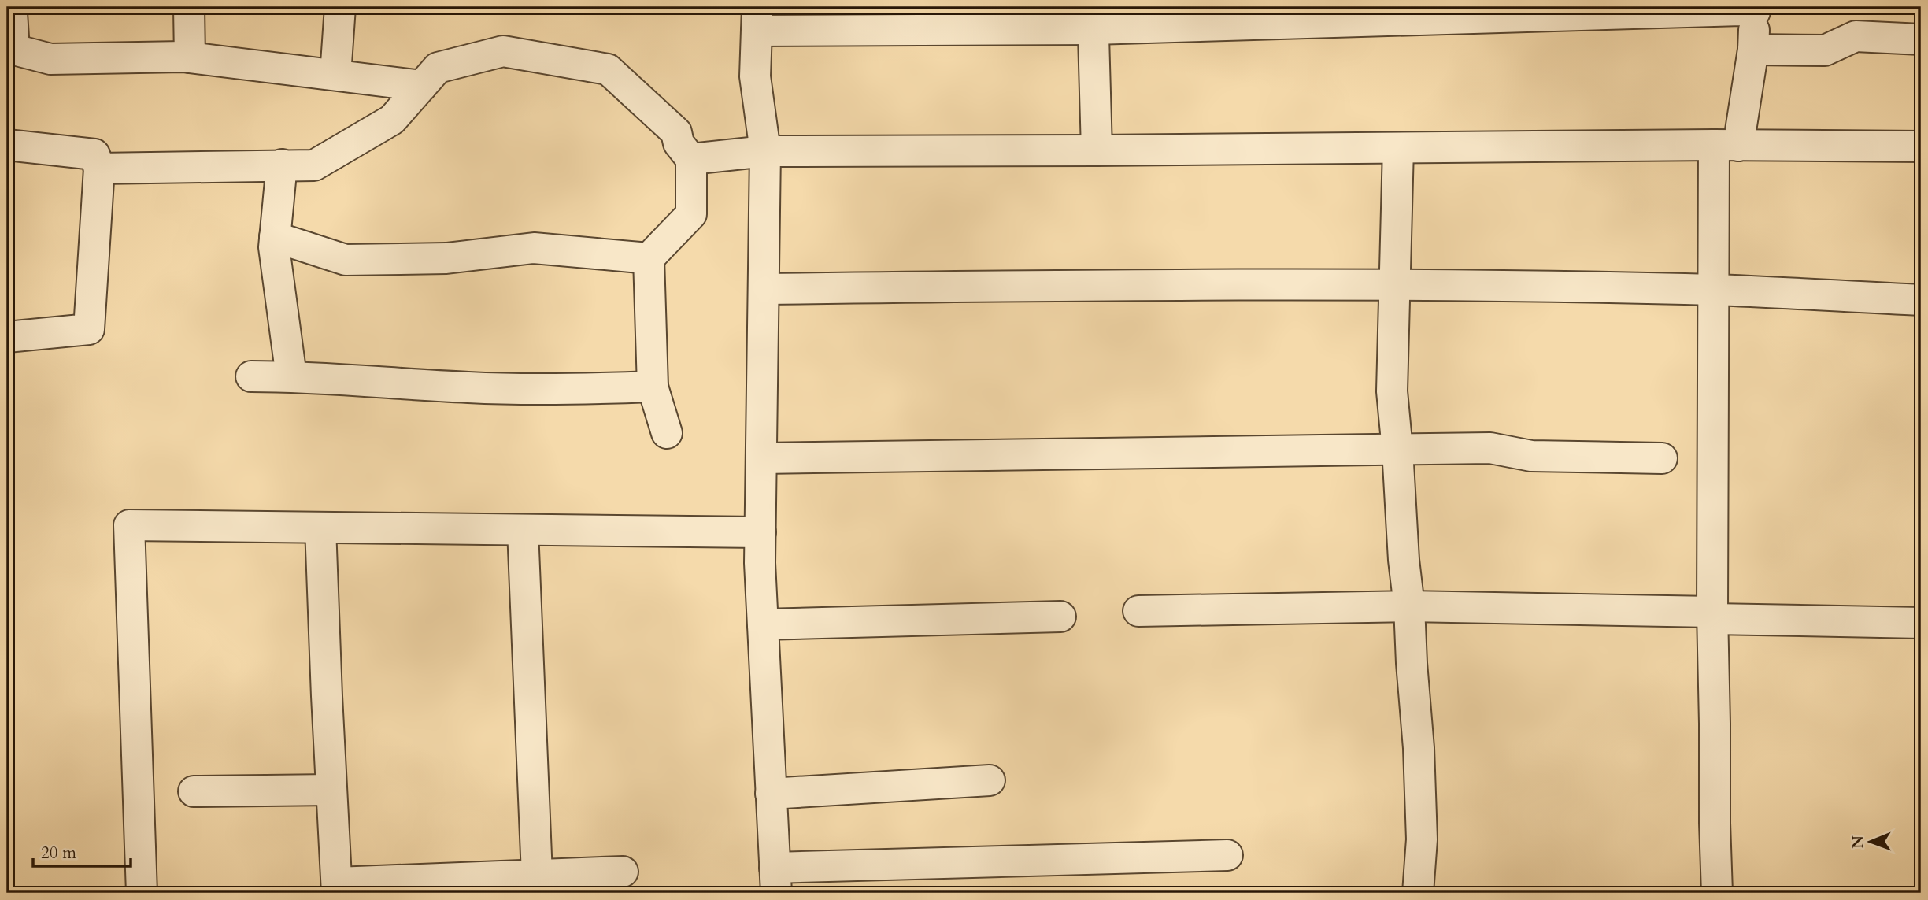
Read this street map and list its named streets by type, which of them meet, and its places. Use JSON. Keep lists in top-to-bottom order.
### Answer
{
  "scale_bar": "20 m",
  "north": "left"
}
